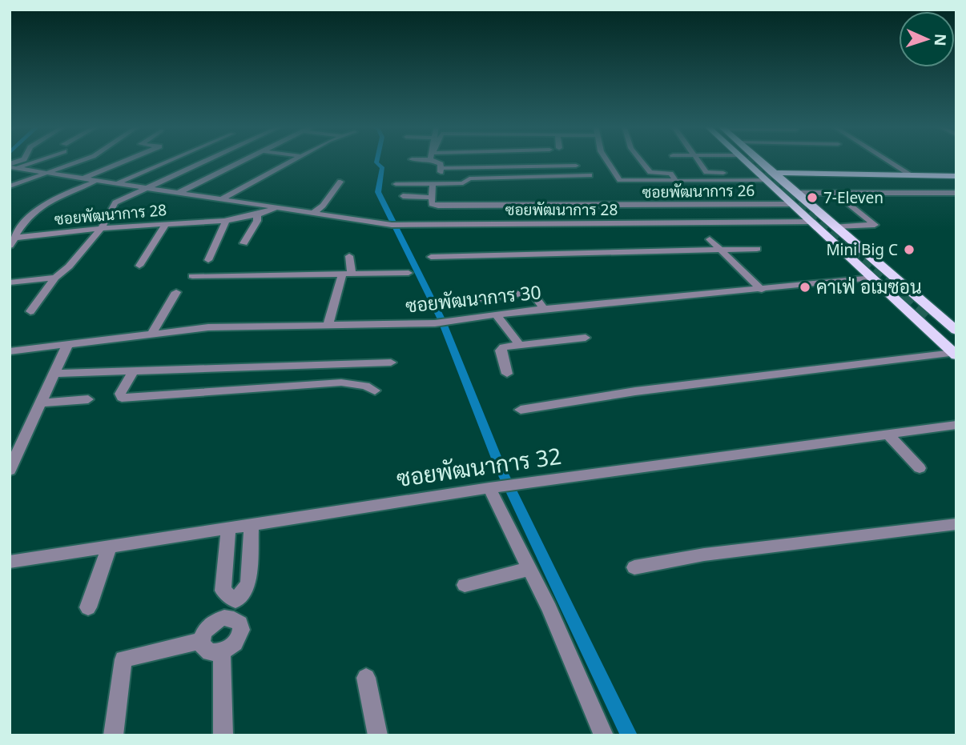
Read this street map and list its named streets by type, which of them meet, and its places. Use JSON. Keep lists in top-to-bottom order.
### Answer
{
  "streets": {
    "street": [
      "ซอยพัฒนาการ 26",
      "ซอยพัฒนาการ 28",
      "ซอยพัฒนาการ 30",
      "ซอยพัฒนาการ 32"
    ]
  },
  "places": ["7-Eleven", "Mini Big C", "คาเฟ่ อเมซอน"],
  "north": "right"
}
